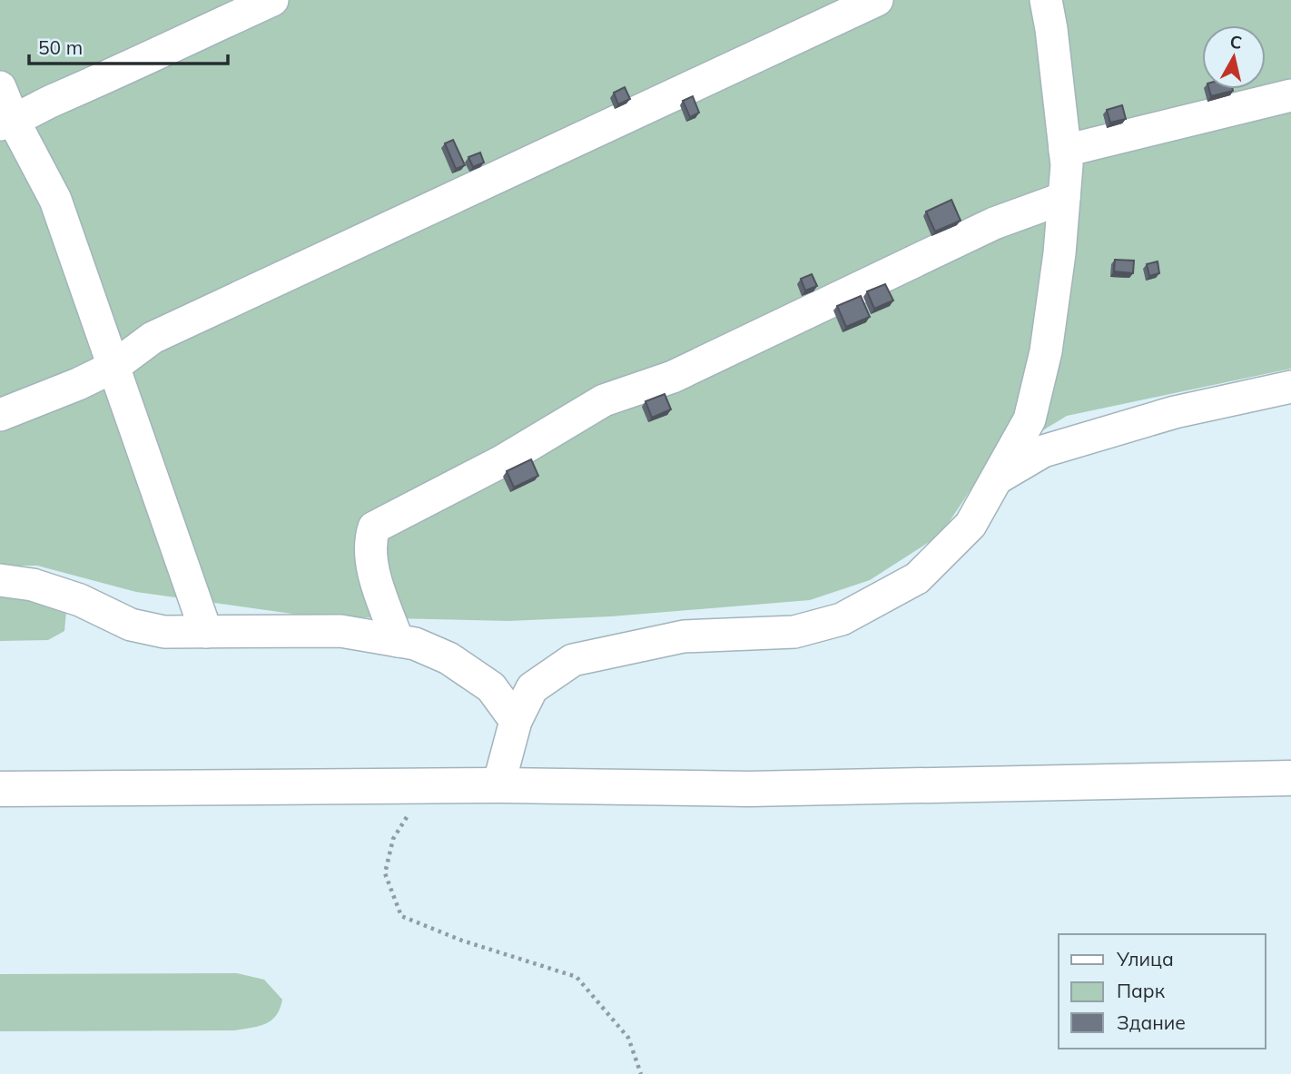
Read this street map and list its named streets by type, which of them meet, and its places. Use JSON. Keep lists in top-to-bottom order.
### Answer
{
  "legend": ["Улица", "Парк", "Здание"],
  "scale_bar": "50 m",
  "north": "top"
}
